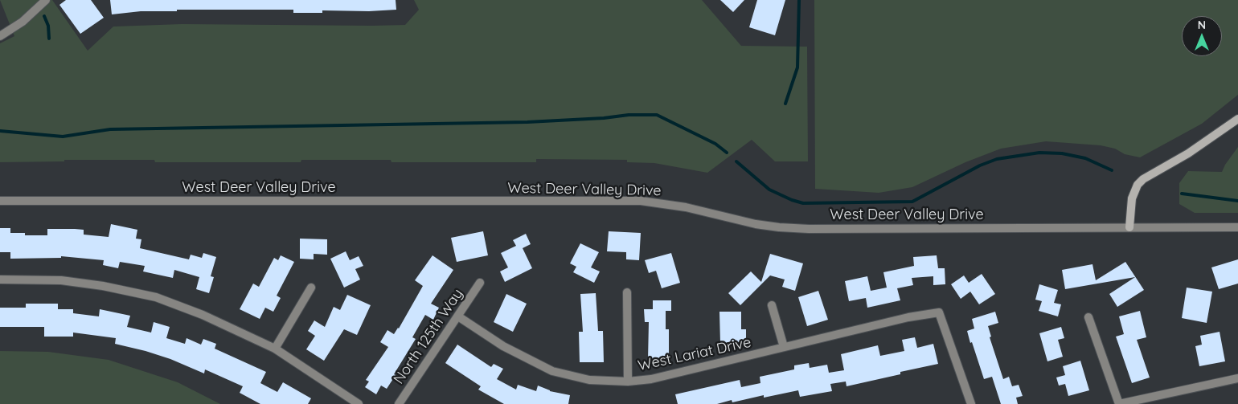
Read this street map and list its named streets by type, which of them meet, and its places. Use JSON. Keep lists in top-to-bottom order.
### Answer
{
  "streets": {
    "street": ["West Deer Valley Drive", "North 125th Way", "West Lariat Drive"]
  },
  "crossings": [
    ["North 125th Way", "West Lariat Drive"]
  ],
  "north": "top"
}
